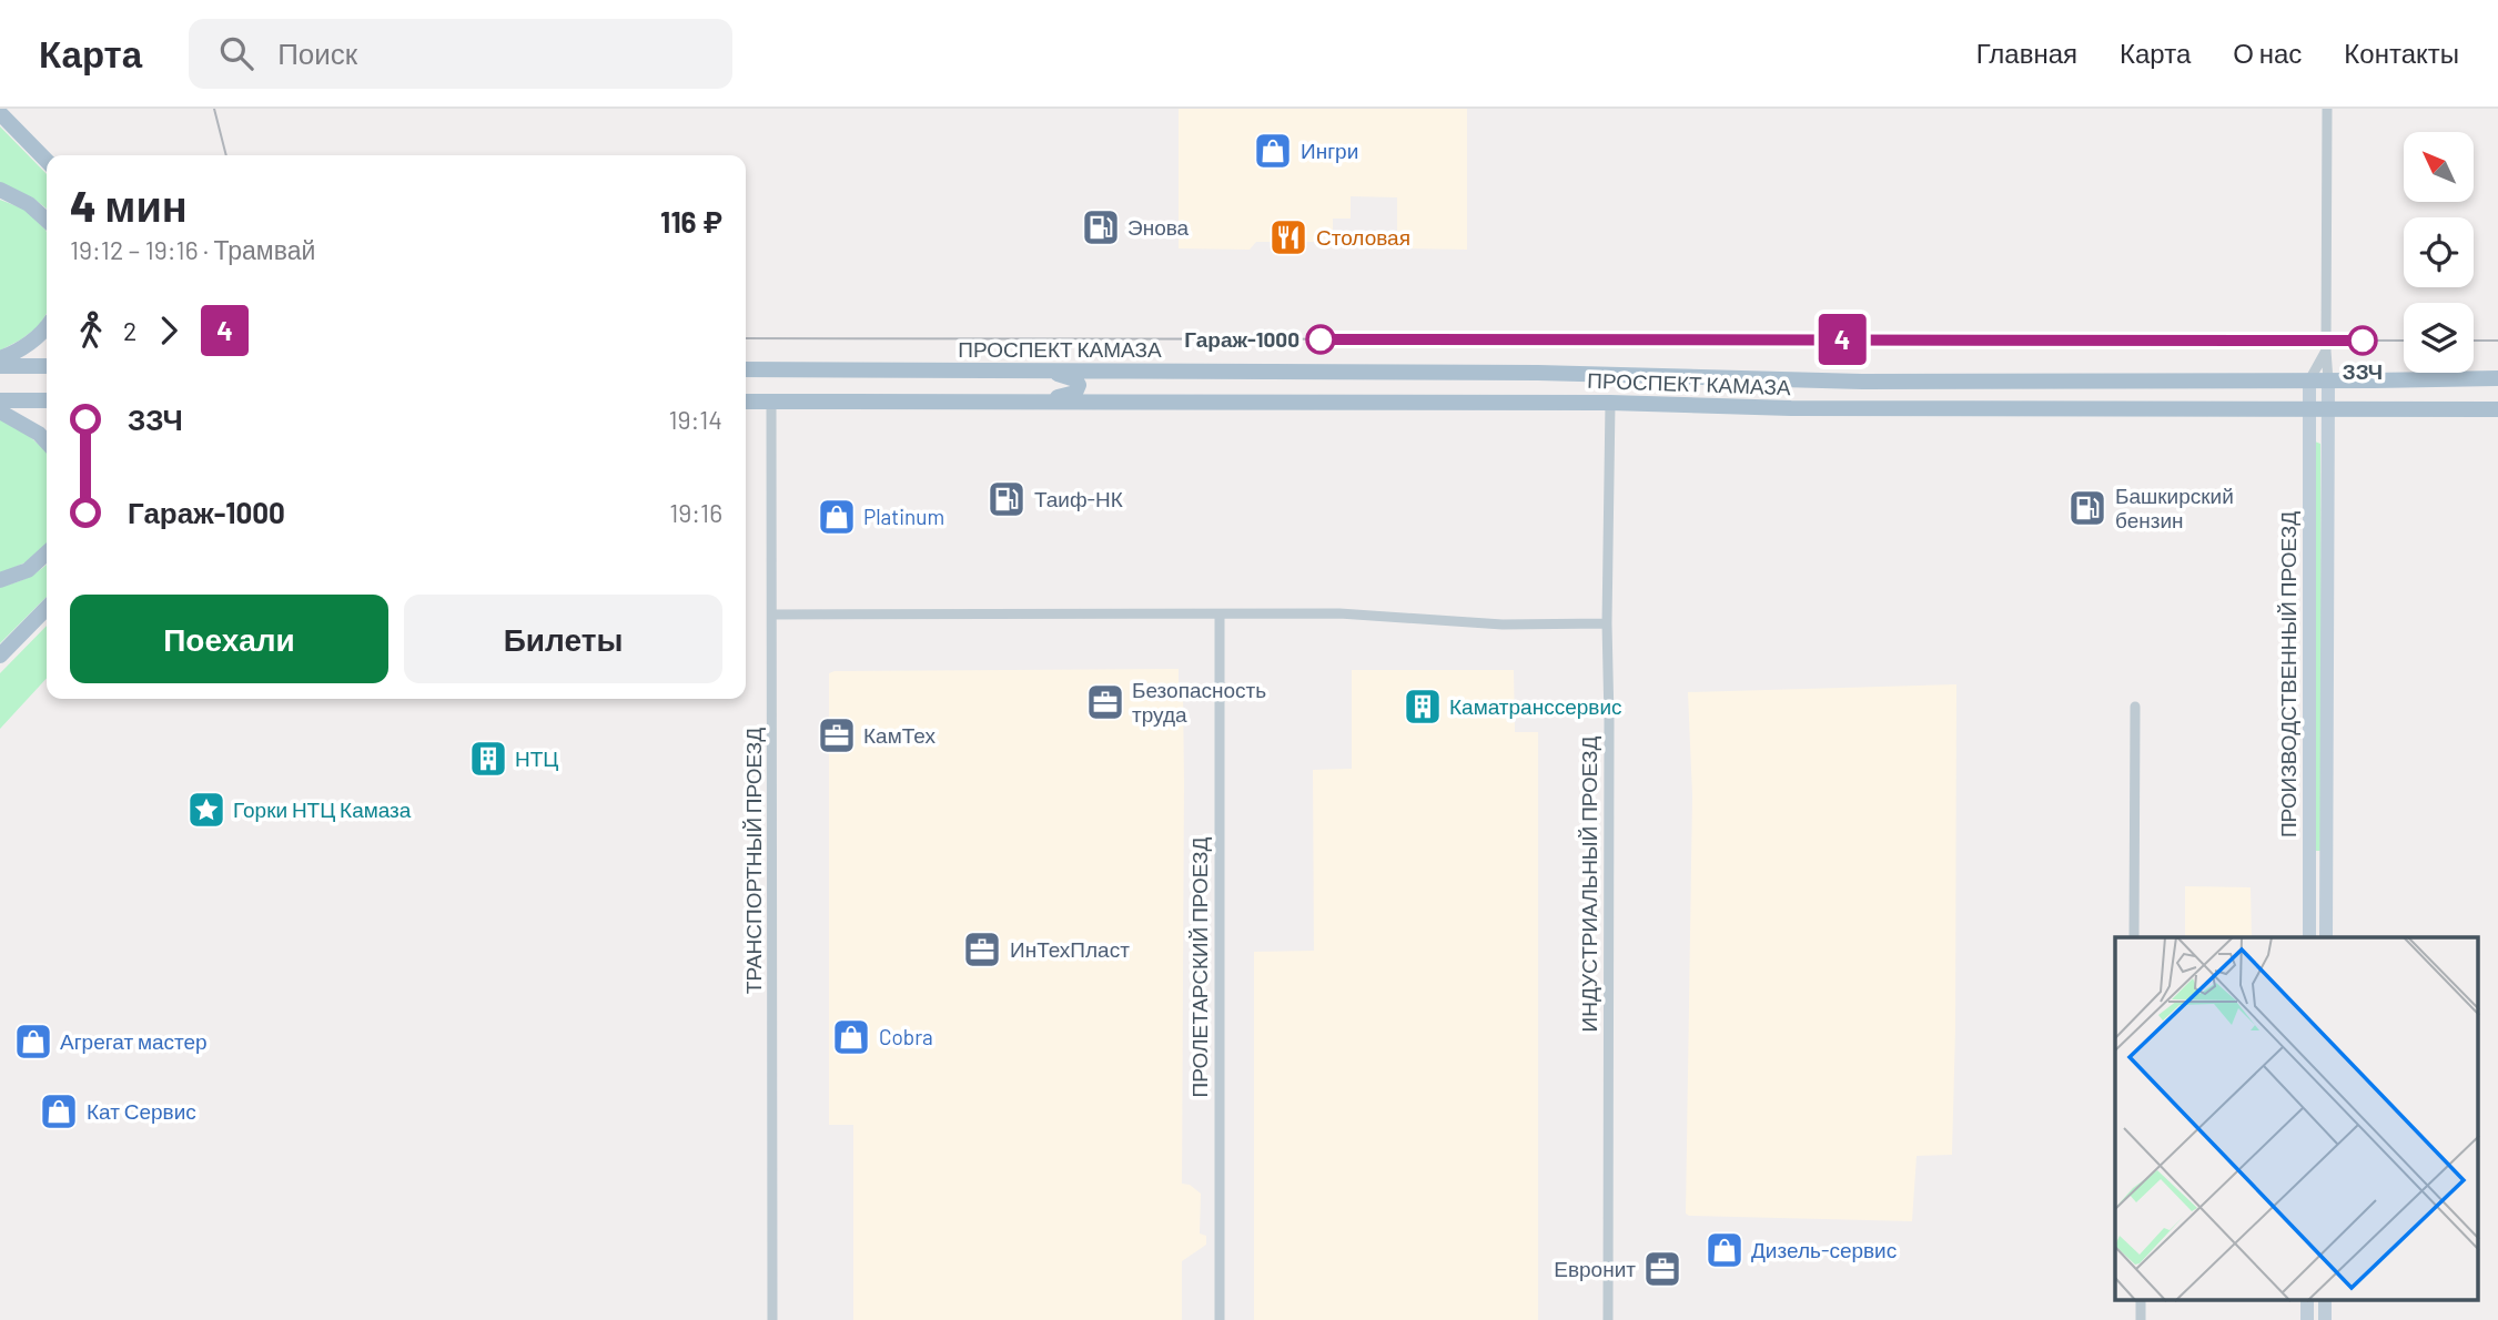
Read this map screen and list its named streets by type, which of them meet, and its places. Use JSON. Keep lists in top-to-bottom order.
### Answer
{
  "streets": {
    "main road": ["ПРОСПЕКТ КАМАЗА"],
    "street": [
      "ПРОИЗВОДСТВЕННЫЙ ПРОЕЗД",
      "ТРАНСПОРТНЫЙ ПРОЕЗД",
      "ИНДУСТРИАЛЬНЫЙ ПРОЕЗД",
      "ПРОЛЕТАРСКИЙ ПРОЕЗД"
    ]
  },
  "crossings": [
    ["ПРОСПЕКТ КАМАЗА", "ПРОИЗВОДСТВЕННЫЙ ПРОЕЗД"],
    ["ПРОСПЕКТ КАМАЗА", "ТРАНСПОРТНЫЙ ПРОЕЗД"],
    ["ПРОСПЕКТ КАМАЗА", "ИНДУСТРИАЛЬНЫЙ ПРОЕЗД"]
  ],
  "places": {
    "shop": [
      "Ингри",
      "Platinum",
      "Cobra",
      "Агрегат мастер",
      "Кат Сервис",
      "Дизель-сервис"
    ],
    "fuel station": ["Энова", "Таиф-НК", "Башкирский бензин"],
    "restaurant": ["Столовая"],
    "other": ["Гараж-1000", "ЗЗЧ"],
    "office": [
      "Безопасность труда",
      "КамТех",
      "ИнТехПласт",
      "Евронит"
    ],
    "building": ["Каматранссервис", "НТЦ"],
    "place": ["Горки НТЦ Камаза"]
  },
  "lines": ["tram line 4"],
  "north": "top left",
  "page": {
    "header": "Карта",
    "search": "Поиск",
    "nav": [
      "Главная",
      "Карта",
      "О нас",
      "Контакты"
    ],
    "on_map": "4",
    "heading": ["4 мин", "19:12 – 19:16 · Трамвай", "116 ₽"],
    "legs": ["2", "4"],
    "list": [
      {
        "name": "ЗЗЧ",
        "value": "19:14"
      },
      {
        "name": "Гараж-1000",
        "value": "19:16"
      }
    ],
    "buttons": ["Поехали", "Билеты"]
  }
}
